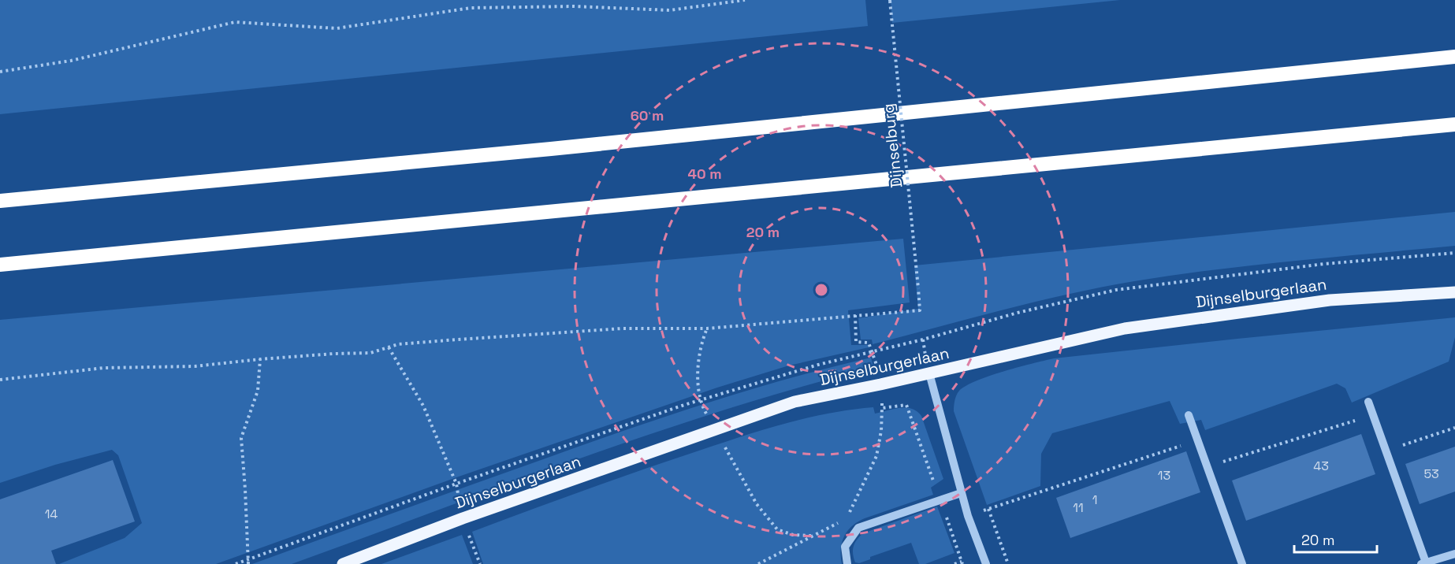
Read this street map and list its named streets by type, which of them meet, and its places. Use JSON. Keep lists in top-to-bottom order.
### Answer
{
  "streets": {
    "main road": ["Dijnselburgerlaan"],
    "path": ["Dijnselburg"]
  },
  "house_numbers": [
    "43",
    "53",
    "13",
    "1",
    "11",
    "14"
  ],
  "scale_bar": "20 m",
  "rings": ["60 m", "40 m", "20 m"]
}
